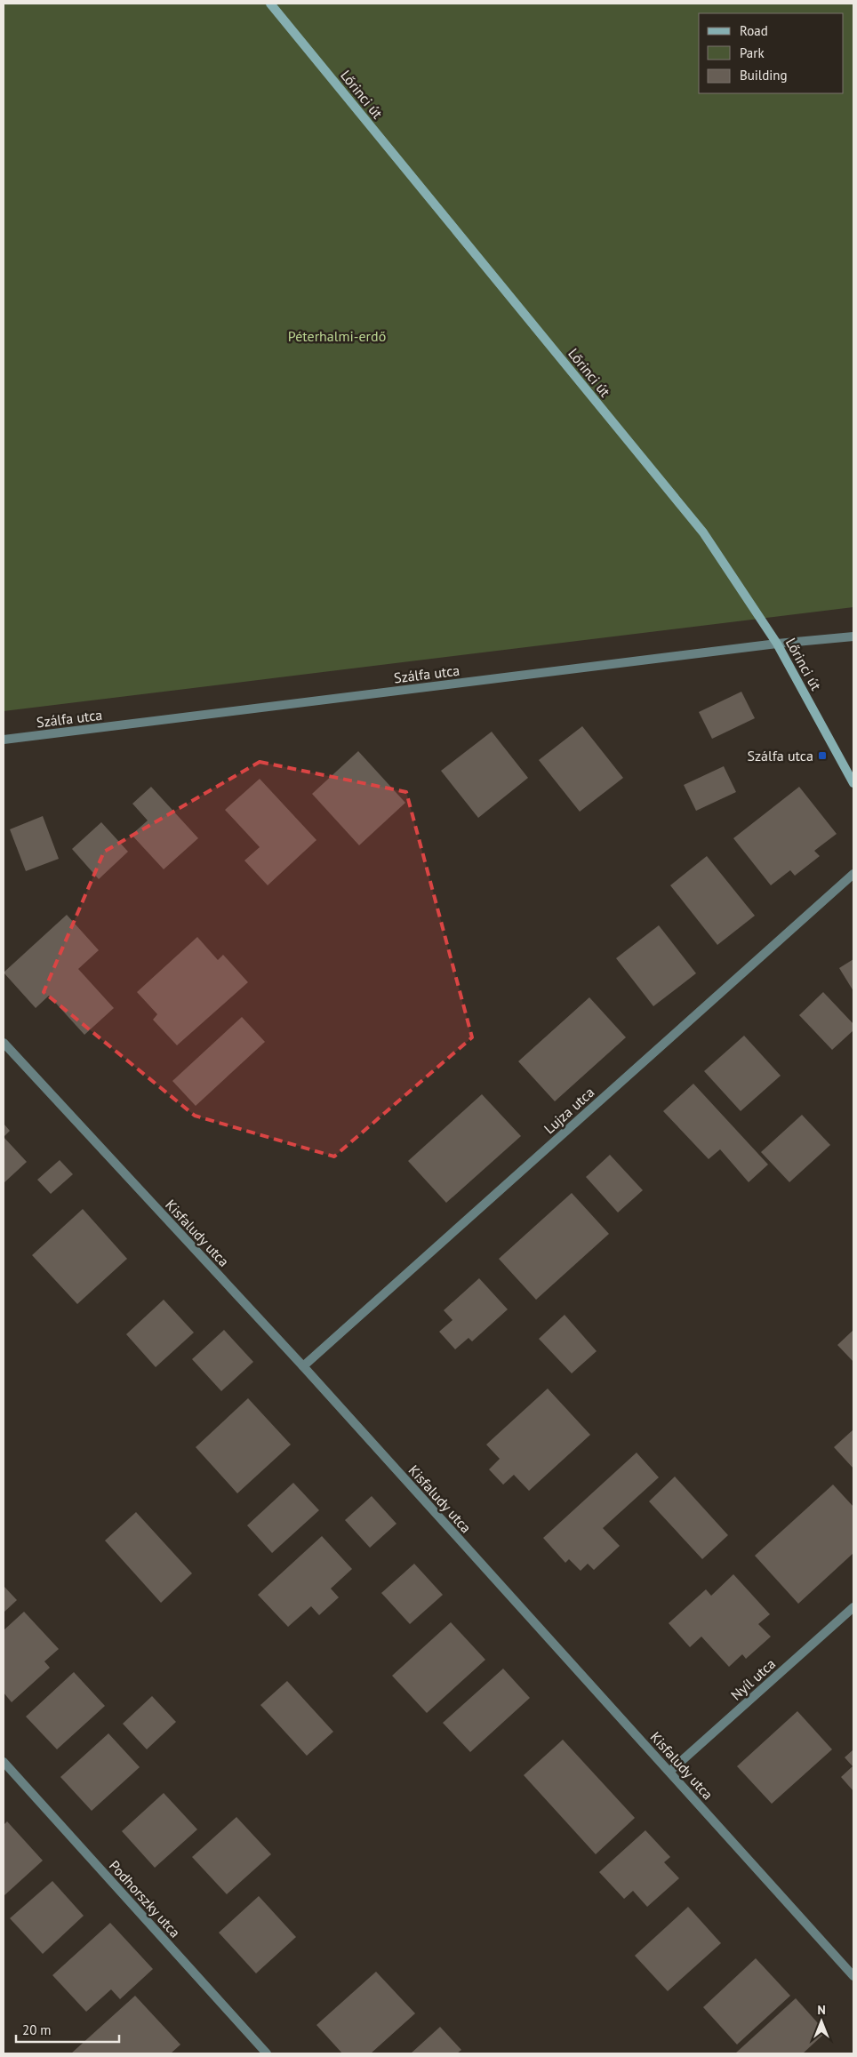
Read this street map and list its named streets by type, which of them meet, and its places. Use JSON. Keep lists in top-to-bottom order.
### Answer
{
  "streets": {
    "street": [
      "Lőrinci út",
      "Szálfa utca",
      "Lujza utca",
      "Kisfaludy utca",
      "Nyíl utca",
      "Podhorszky utca"
    ]
  },
  "crossings": [
    ["Lőrinci út", "Szálfa utca"],
    ["Lujza utca", "Kisfaludy utca"],
    ["Kisfaludy utca", "Nyíl utca"]
  ],
  "parks": ["Péterhalmi-erdő"],
  "places": {
    "transit": ["Szálfa utca"]
  },
  "legend": ["Road", "Park", "Building"],
  "scale_bar": "20 m",
  "north": "top"
}
